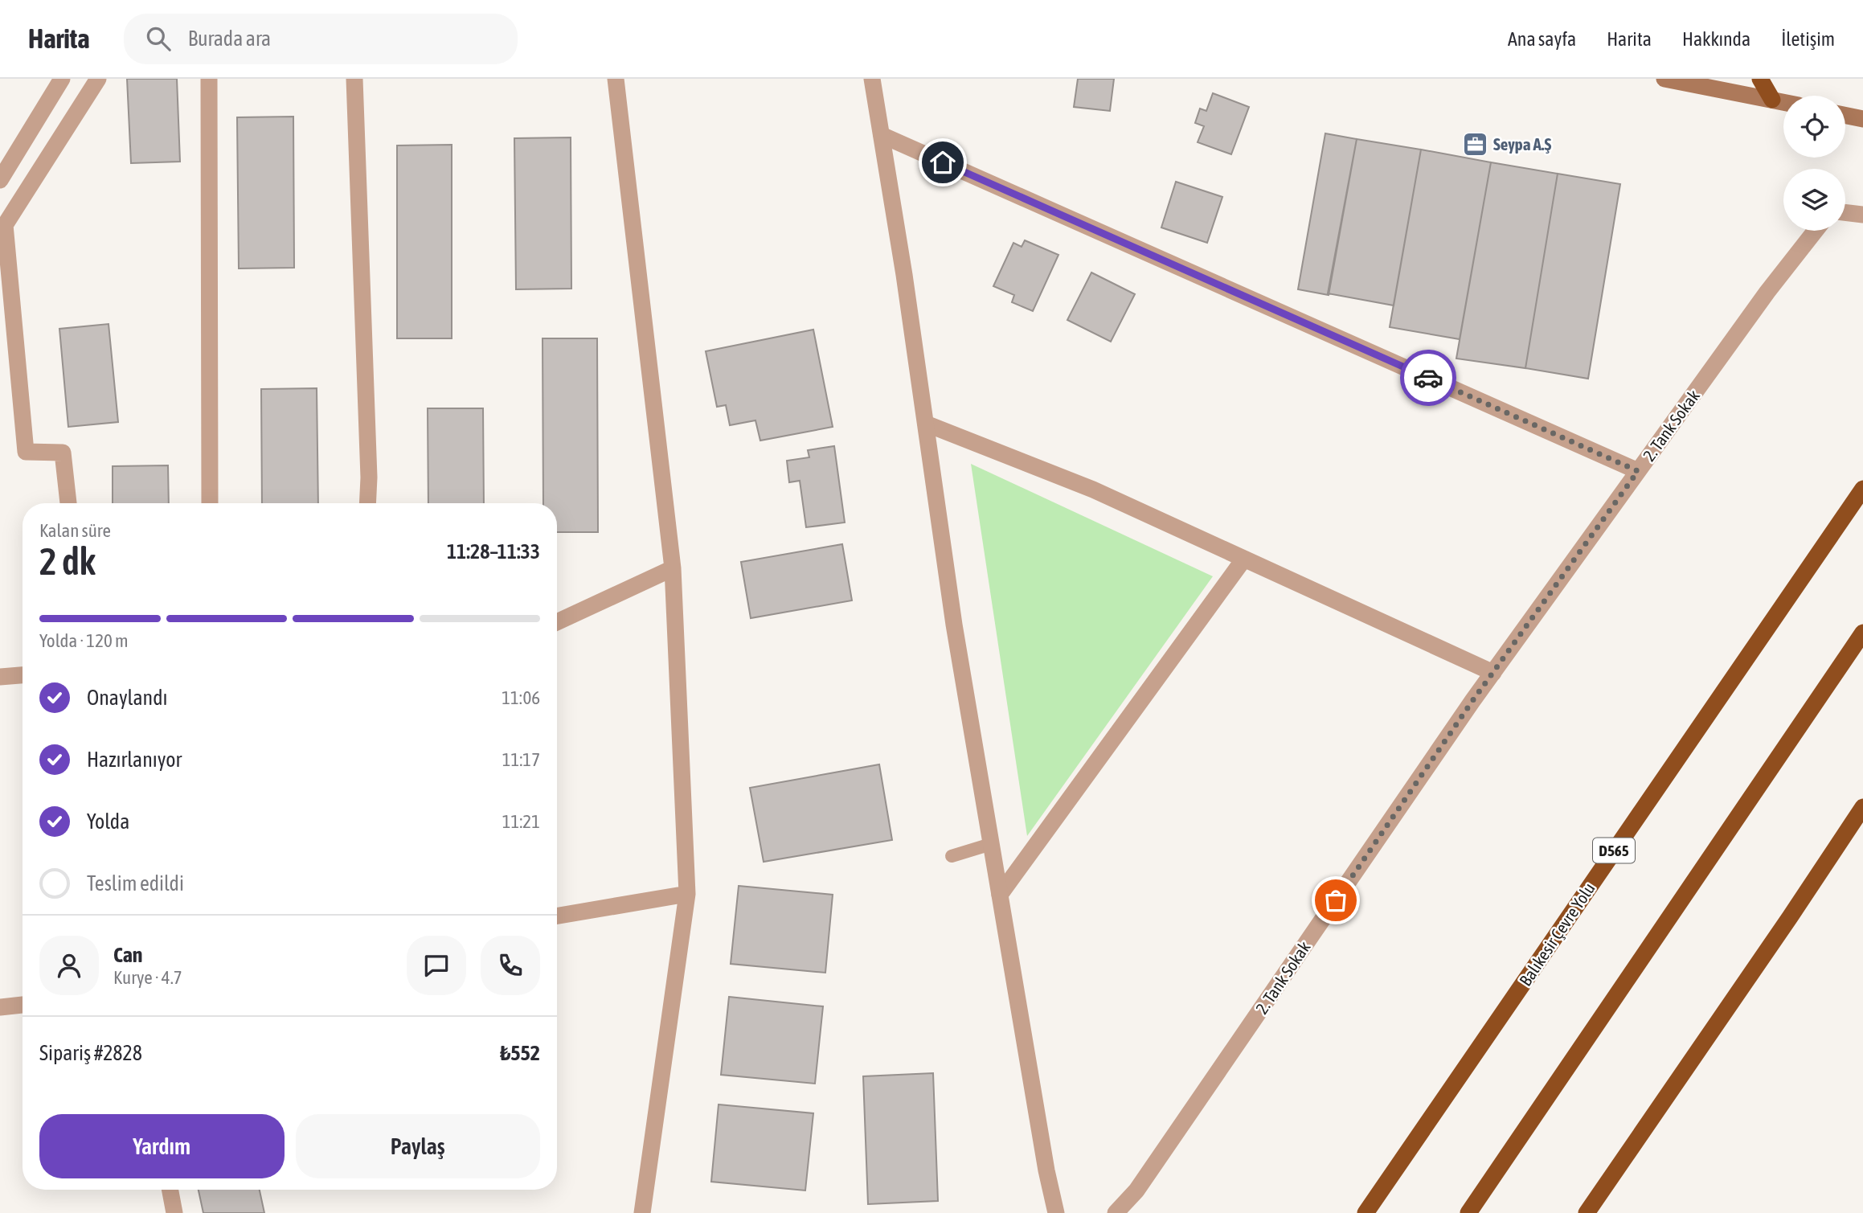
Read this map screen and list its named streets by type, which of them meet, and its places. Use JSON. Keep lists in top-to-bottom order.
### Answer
{
  "streets": {
    "highway": ["D565", "Balıkesir Çevre Yolu"],
    "street": ["2. Tank Sokak"]
  },
  "places": {
    "office": ["Seypa A.Ş"]
  },
  "page": {
    "header": "Harita",
    "search": "Burada ara",
    "nav": [
      "Ana sayfa",
      "Harita",
      "Hakkında",
      "İletişim"
    ],
    "heading": ["2 dk", "Kalan süre", "11:28–11:33"],
    "panel": [
      "Can",
      "Kurye · 4.7",
      "Sipariş #2828",
      "₺552"
    ],
    "bar": "Yolda · 120 m",
    "list": [
      ["Onaylandı", "11:06"],
      ["Hazırlanıyor", "11:17"],
      ["Yolda", "11:21"],
      "Teslim edildi"
    ],
    "buttons": ["Yardım", "Paylaş"]
  }
}
